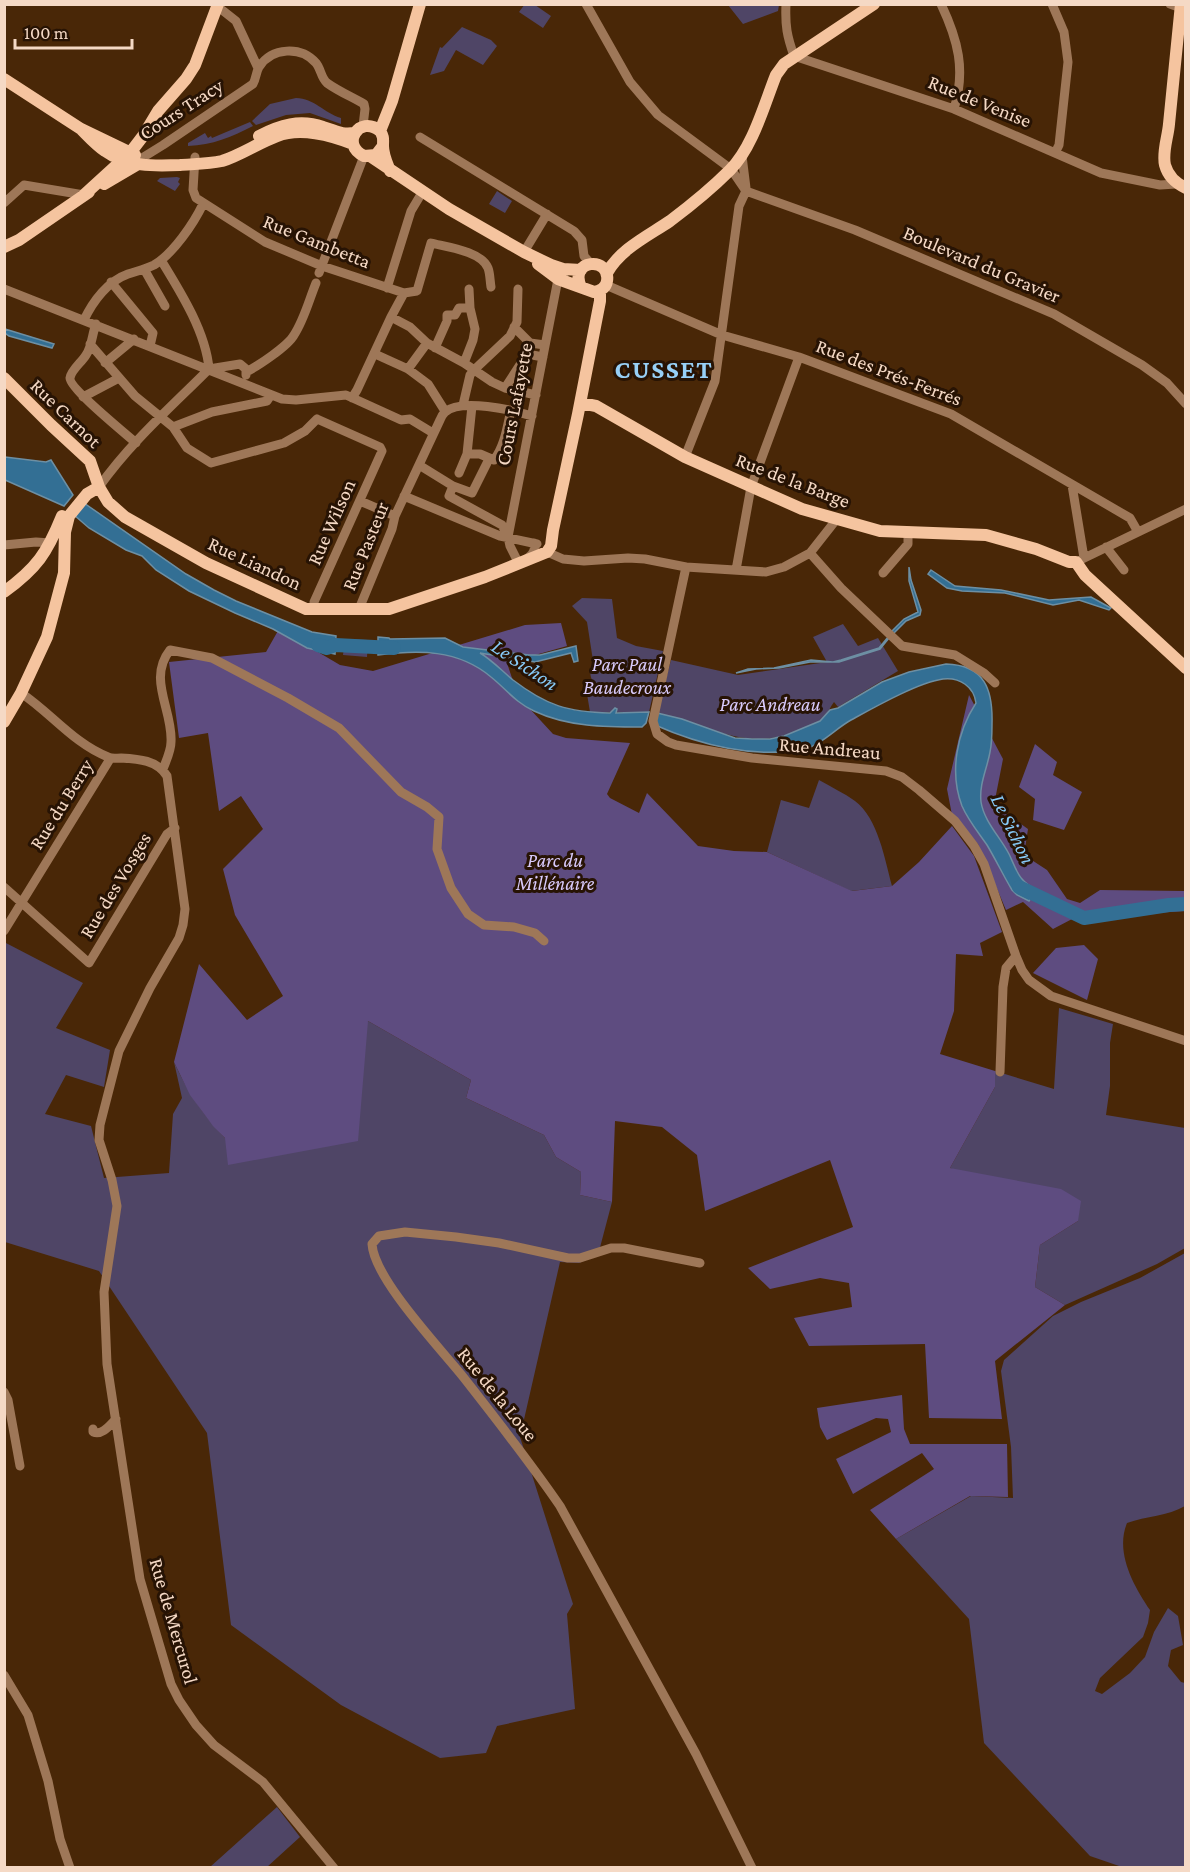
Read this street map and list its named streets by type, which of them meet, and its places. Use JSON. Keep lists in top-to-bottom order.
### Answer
{
  "streets": {
    "main road": [
      "Cours Tracy",
      "Rue Carnot",
      "Rue de la Barge",
      "Rue Liandon"
    ],
    "street": [
      "Rue de Venise",
      "Rue Gambetta",
      "Boulevard du Gravier",
      "Rue des Prés-Ferrés",
      "Cours Lafayette",
      "Rue Wilson",
      "Rue Pasteur",
      "Rue Andreau",
      "Rue du Berry",
      "Rue des Vosges",
      "Rue de la Loue",
      "Rue de Mercurol"
    ]
  },
  "crossings": [
    ["Rue Carnot", "Rue Liandon"],
    ["Rue Wilson", "Rue Liandon"],
    ["Rue Pasteur", "Rue Liandon"],
    ["Rue du Berry", "Rue des Vosges"],
    ["Rue des Vosges", "Rue de Mercurol"]
  ],
  "districts": ["CUSSET"],
  "water": ["Le Sichon"],
  "parks": ["Parc Paul Baudecroux", "Parc Andreau", "Parc du Millénaire"],
  "scale_bar": "100 m"
}
